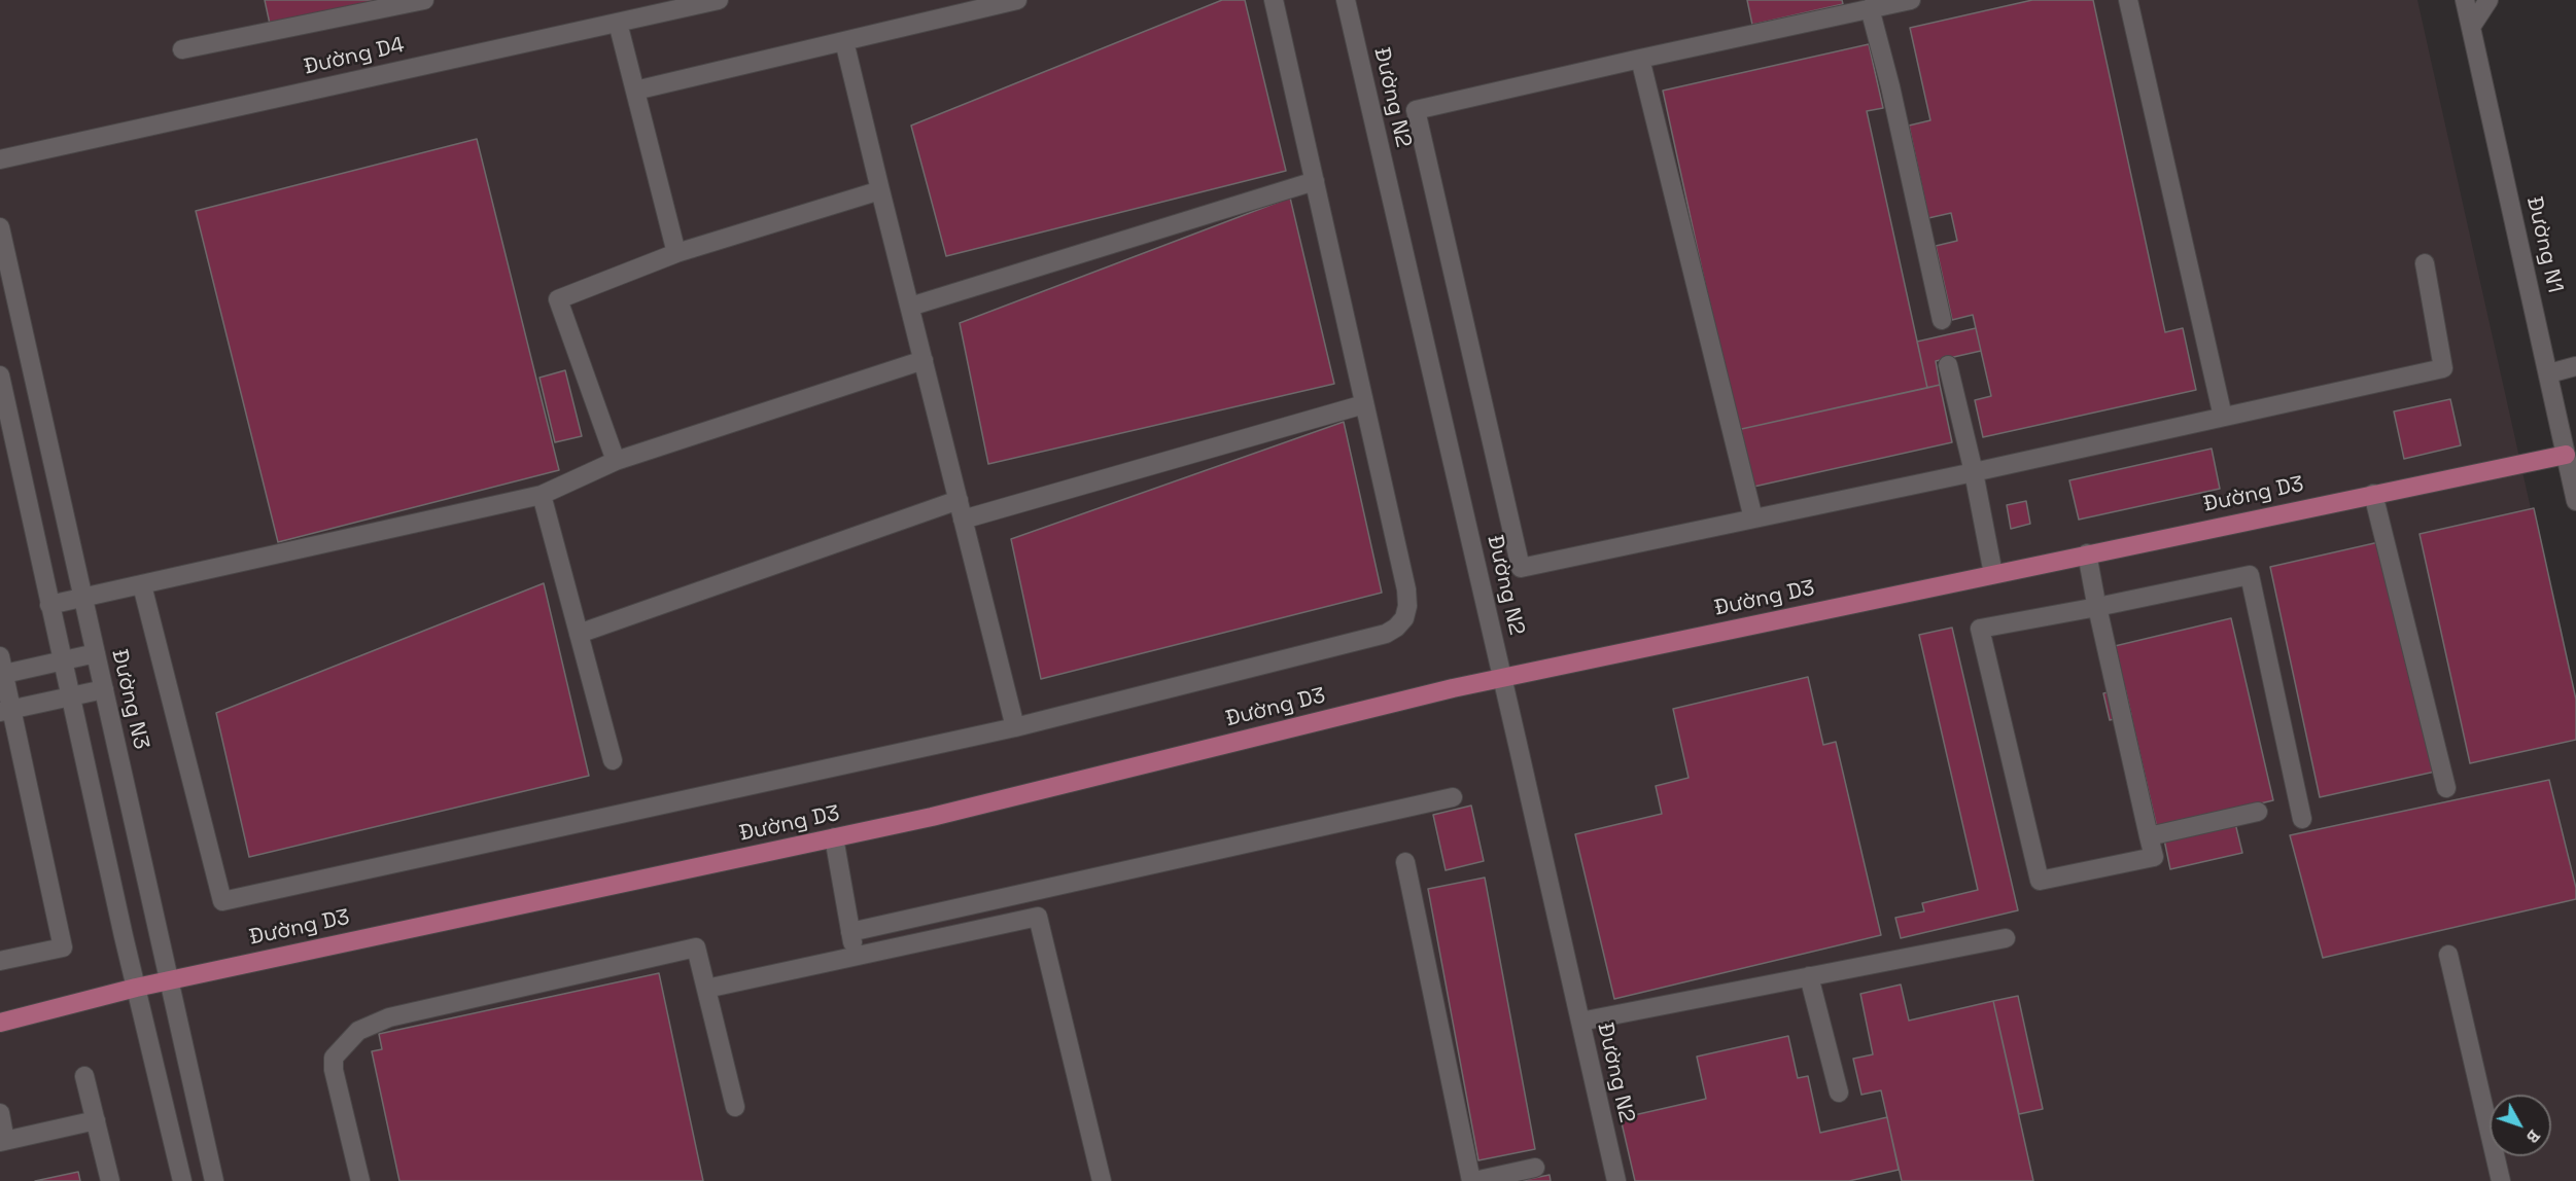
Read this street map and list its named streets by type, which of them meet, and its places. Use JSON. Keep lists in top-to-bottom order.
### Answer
{
  "streets": {
    "main road": ["Đường D3"],
    "street": [
      "Đường D4",
      "Đường N2",
      "Đường N1",
      "Đường N3"
    ]
  },
  "crossings": [
    ["Đường N2", "Đường D3"],
    ["Đường N1", "Đường D3"],
    ["Đường D3", "Đường N3"]
  ],
  "north": "bottom right"
}
